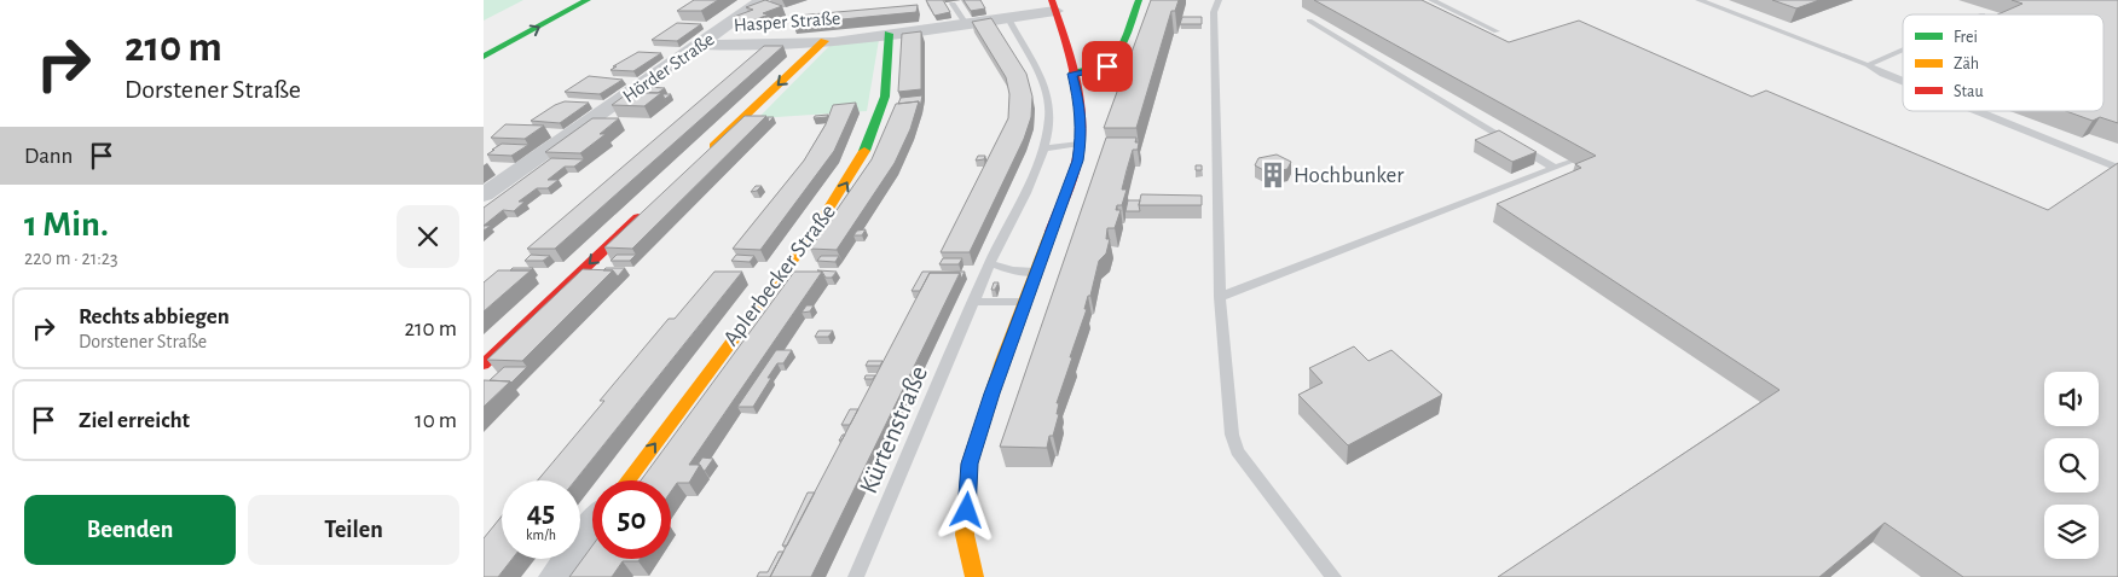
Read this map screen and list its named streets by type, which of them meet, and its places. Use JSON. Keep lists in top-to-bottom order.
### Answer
{
  "streets": {
    "main road": ["Aplerbecker Straße"],
    "street": ["Hasper Straße", "Hörder Straße"],
    "lane": ["Kürtenstraße"]
  },
  "crossings": [
    ["Hasper Straße", "Hörder Straße"],
    ["Hasper Straße", "Aplerbecker Straße"],
    ["Hasper Straße", "Kürtenstraße"]
  ],
  "one_way": ["Aplerbecker Straße"],
  "places": {
    "building": ["Hochbunker"]
  },
  "legend": ["Frei", "Zäh", "Stau"],
  "page": {
    "turn": ["210 m", "Dorstener Straße"],
    "then": "Dann",
    "heading": ["1 Min.", "220 m · 21:23"],
    "list": [
      {
        "name": "Rechts abbiegen",
        "note": "Dorstener Straße",
        "value": "210 m"
      },
      {
        "name": "Ziel erreicht",
        "value": "10 m"
      }
    ],
    "speed": "45 km/h",
    "limit": "50",
    "buttons": ["Beenden", "Teilen"]
  }
}
